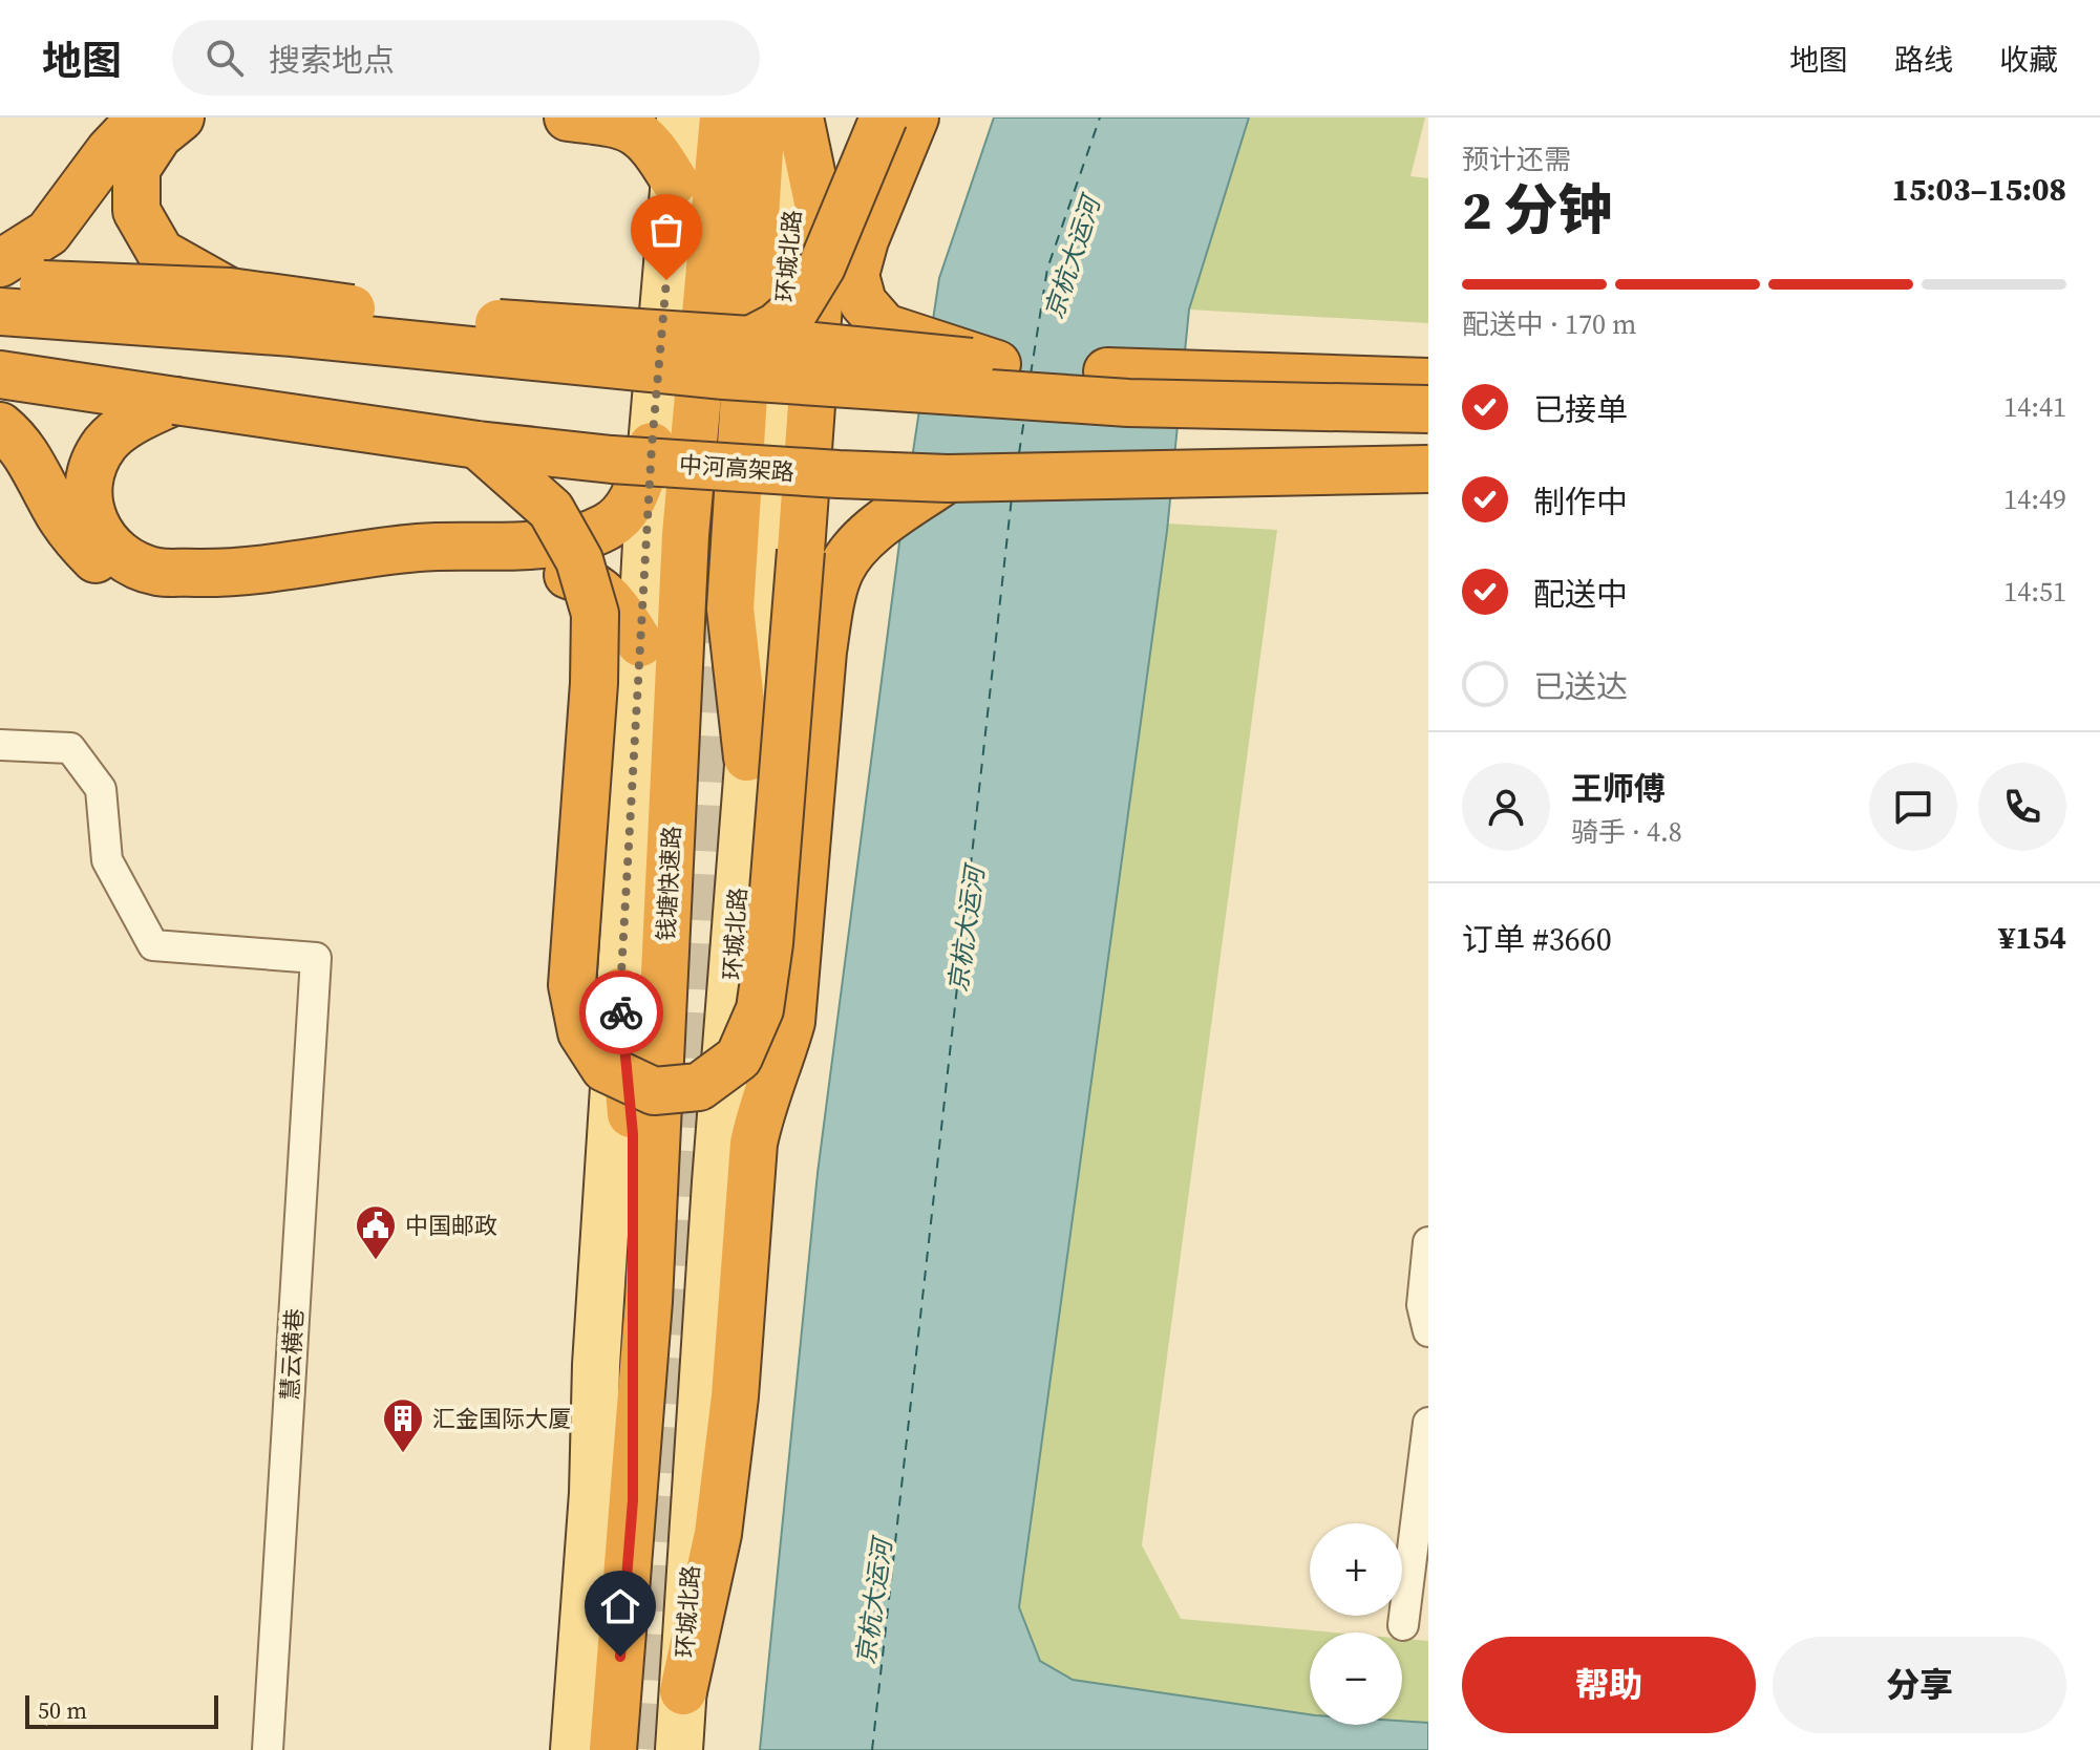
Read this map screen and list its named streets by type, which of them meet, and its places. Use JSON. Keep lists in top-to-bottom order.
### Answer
{
  "streets": {
    "highway": ["中河高架路", "钱塘快速路"],
    "main road": ["环城北路"],
    "street": ["慧云横巷"]
  },
  "water": ["京杭大运河"],
  "places": {
    "public building": ["中国邮政"],
    "building": ["汇金国际大厦"]
  },
  "scale_bar": "50 m",
  "page": {
    "header": "地图",
    "search": "搜索地点",
    "nav": ["地图", "路线", "收藏"],
    "heading": ["2 分钟", "预计还需", "15:03–15:08"],
    "panel": [
      "王师傅",
      "骑手 · 4.8",
      "订单 #3660",
      "¥154"
    ],
    "bar": "配送中 · 170 m",
    "list": [
      ["已接单", "14:41"],
      ["制作中", "14:49"],
      ["配送中", "14:51"],
      "已送达"
    ],
    "map_buttons": ["+", "−"],
    "buttons": ["帮助", "分享"],
    "scale": "50 m"
  }
}
